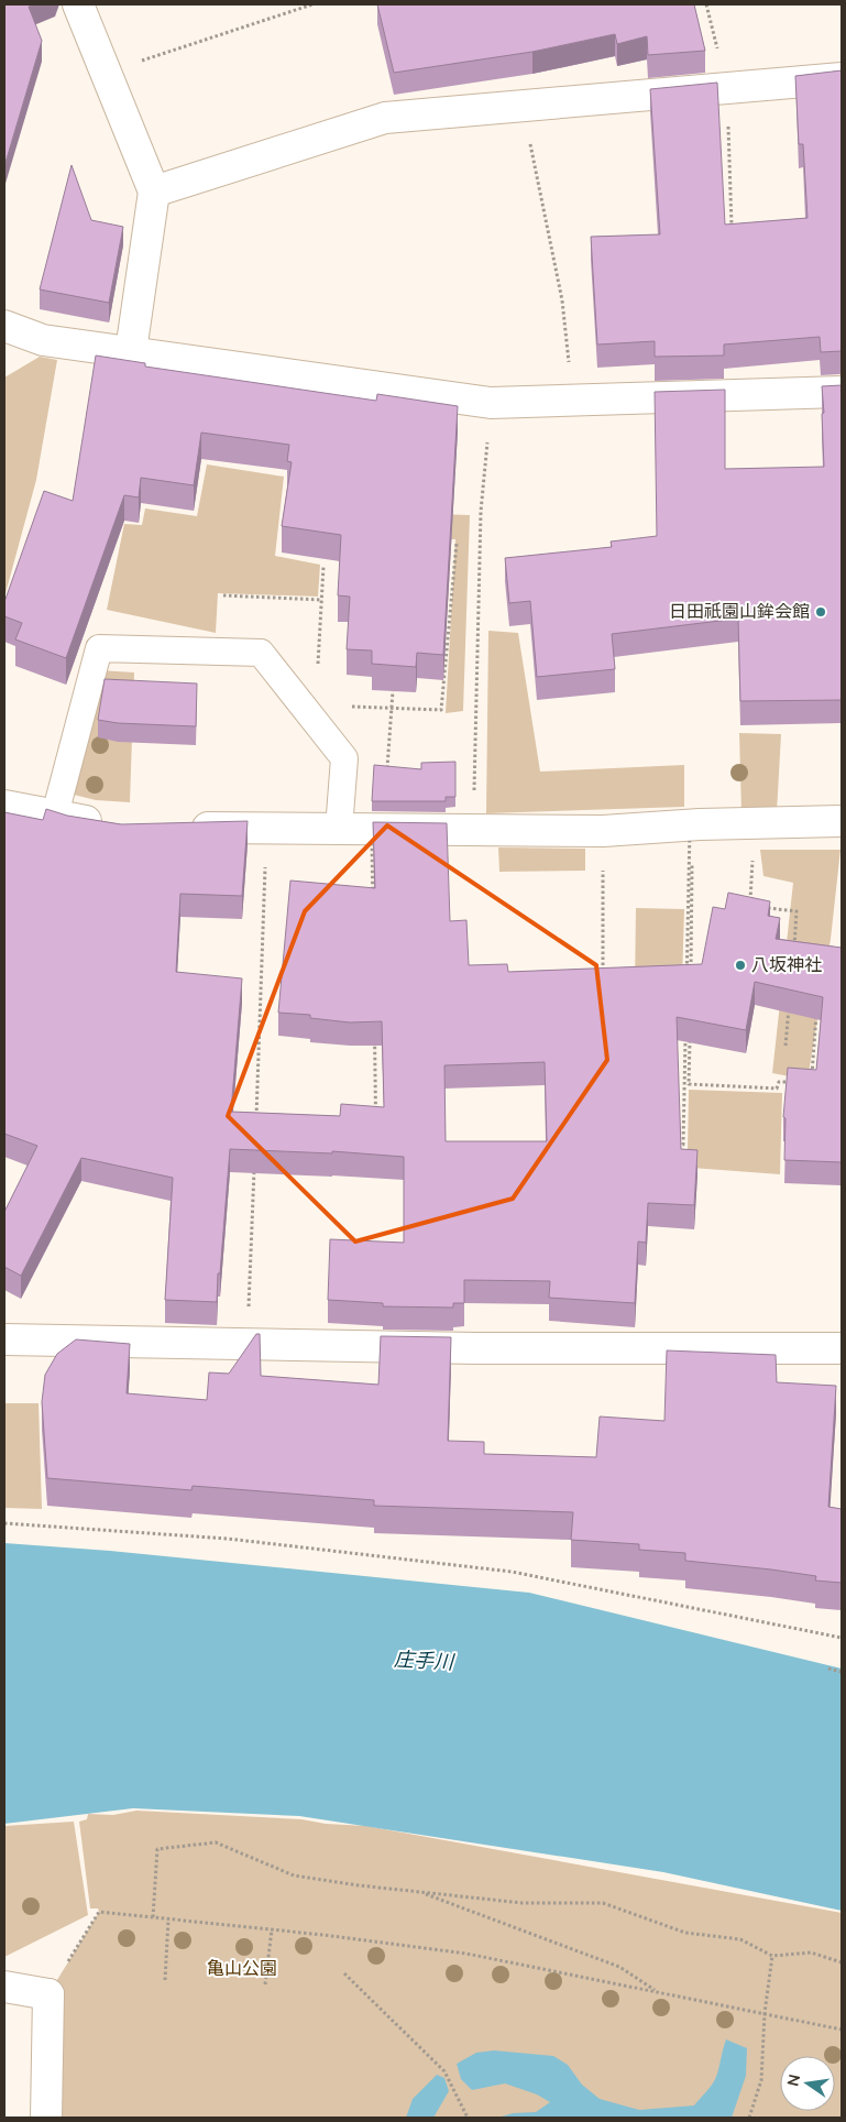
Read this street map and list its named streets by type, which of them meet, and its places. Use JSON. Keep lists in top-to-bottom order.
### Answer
{
  "water": ["庄手川"],
  "parks": ["亀山公園"],
  "places": ["日田祇園山鉾会館", "八坂神社"],
  "north": "left"
}
